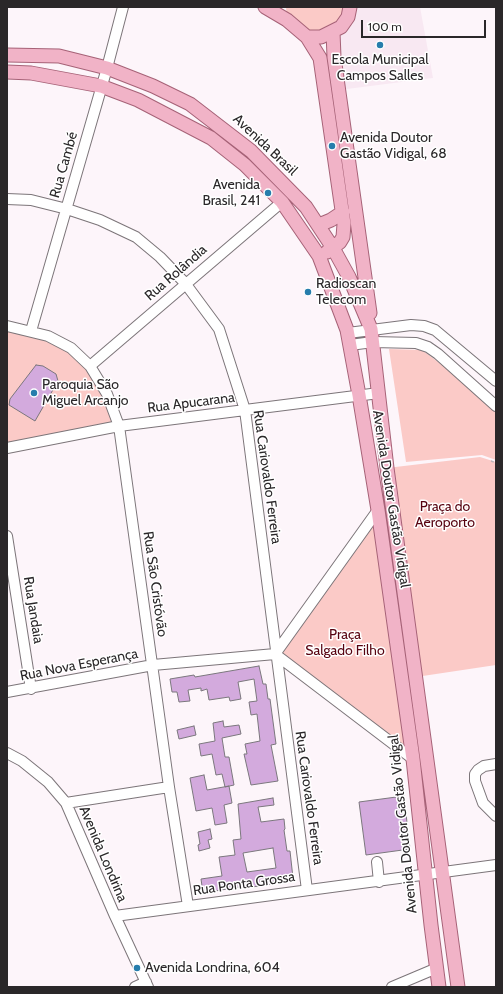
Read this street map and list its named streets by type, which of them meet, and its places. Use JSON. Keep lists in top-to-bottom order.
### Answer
{
  "streets": {
    "main road": ["Avenida Brasil", "Avenida Doutor Gastão Vidigal"],
    "street": [
      "Rua Cambé",
      "Rua Rolândia",
      "Rua Apucarana",
      "Rua Cariovaldo Ferreira",
      "Rua São Cristóvão",
      "Rua Jandaia",
      "Rua Nova Esperança",
      "Avenida Londrina",
      "Rua Ponta Grossa"
    ]
  },
  "crossings": [
    ["Avenida Brasil", "Rua Cambé"],
    ["Avenida Brasil", "Rua Rolândia"],
    ["Avenida Brasil", "Rua Apucarana"],
    ["Avenida Brasil", "Avenida Doutor Gastão Vidigal"],
    ["Rua Cambé", "Rua Cariovaldo Ferreira"],
    ["Rua Cambé", "Rua São Cristóvão"],
    ["Rua Rolândia", "Rua Cariovaldo Ferreira"],
    ["Rua Rolândia", "Rua São Cristóvão"],
    ["Rua Apucarana", "Rua Cariovaldo Ferreira"],
    ["Rua Apucarana", "Avenida Doutor Gastão Vidigal"],
    ["Rua Apucarana", "Rua São Cristóvão"],
    ["Rua Cariovaldo Ferreira", "Rua Nova Esperança"],
    ["Rua Cariovaldo Ferreira", "Rua Ponta Grossa"],
    ["Avenida Doutor Gastão Vidigal", "Rua Ponta Grossa"],
    ["Rua São Cristóvão", "Rua Nova Esperança"],
    ["Rua São Cristóvão", "Rua Ponta Grossa"],
    ["Rua Jandaia", "Rua Nova Esperança"],
    ["Avenida Londrina", "Rua Ponta Grossa"]
  ],
  "parks": ["Praça do Aeroporto", "Praça Salgado Filho"],
  "places": [
    "Escola Municipal Campos Salles",
    "Avenida Doutor Gastão Vidigal, 68",
    "Avenida Brasil, 241",
    "Radioscan Telecom",
    "Paroquia São Miguel Arcanjo",
    "Avenida Londrina, 604"
  ],
  "scale_bar": "100 m"
}
